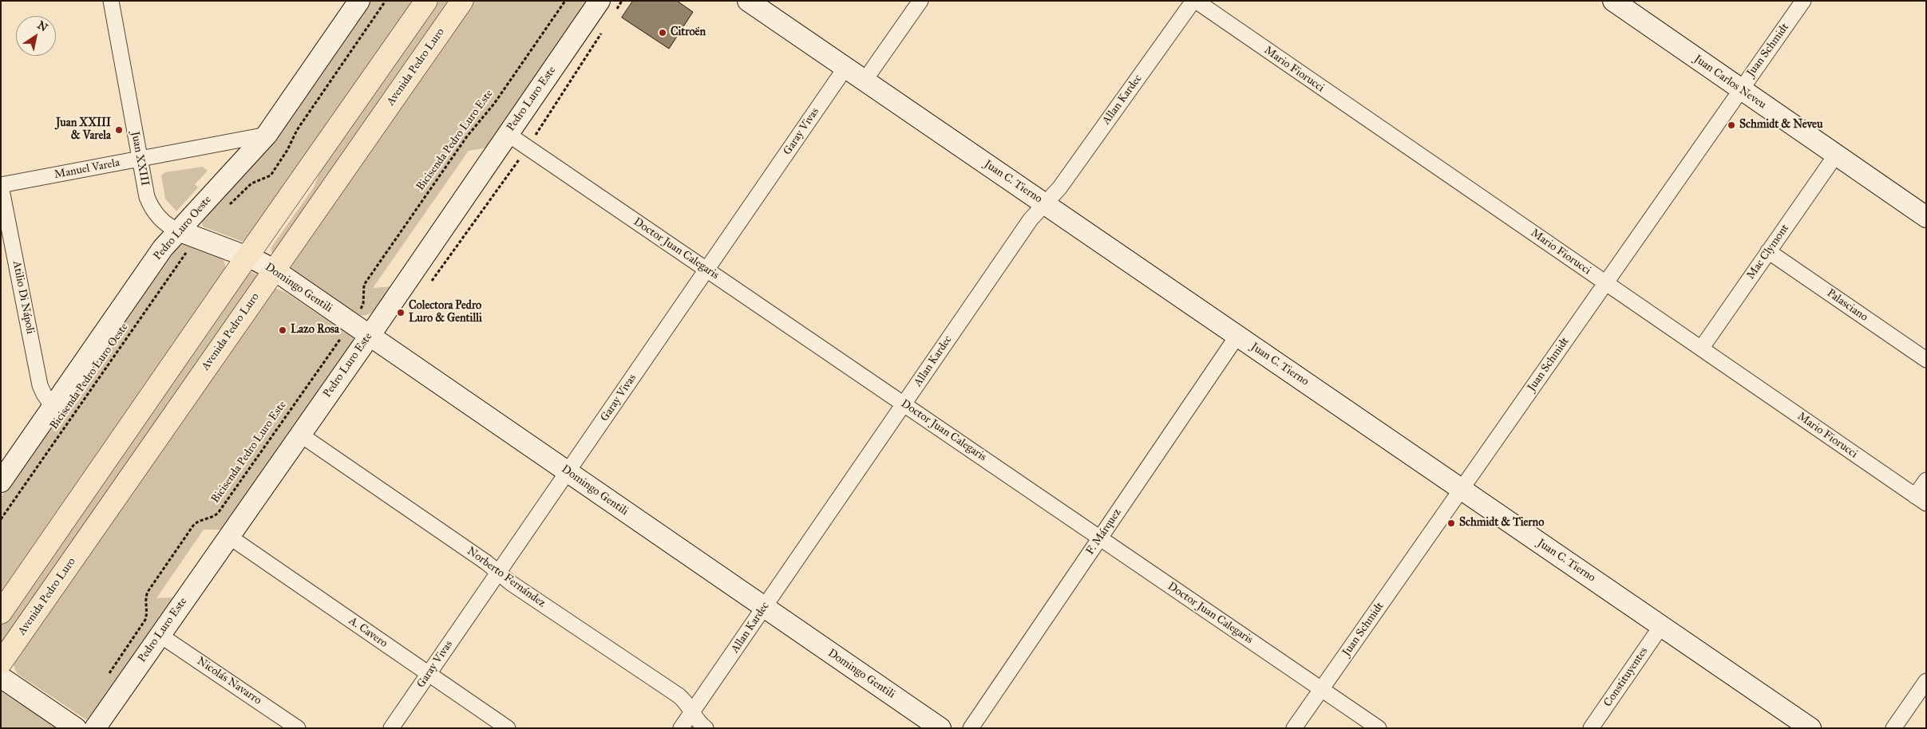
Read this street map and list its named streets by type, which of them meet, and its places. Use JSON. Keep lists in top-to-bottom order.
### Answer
{
  "streets": {
    "main road": ["Avenida Pedro Luro"],
    "street": [
      "Juan Schmidt",
      "Mario Fiorucci",
      "Juan Carlos Neveu",
      "Pedro Luro Este",
      "Allan Kardec",
      "Garay Vivas",
      "Juan XXIII",
      "Manuel Varela",
      "Juan C. Tierno",
      "Pedro Luro Oeste",
      "Doctor Juan Calegaris",
      "Mac Clymont",
      "Domingo Gentili",
      "Atilio Di Nápoli",
      "Palasciano",
      "F. Márquez",
      "Norberto Fernández",
      "A. Cavero",
      "Constituyentes",
      "Nicolás Navarro"
    ],
    "path": ["Bicisenda Pedro Luro Este", "Bicisenda Pedro Luro Oeste"]
  },
  "crossings": [
    ["Juan Schmidt", "Mario Fiorucci"],
    ["Juan Schmidt", "Juan Carlos Neveu"],
    ["Juan Schmidt", "Juan C. Tierno"],
    ["Juan Schmidt", "Doctor Juan Calegaris"],
    ["Avenida Pedro Luro", "Domingo Gentili"],
    ["Mario Fiorucci", "Allan Kardec"],
    ["Mario Fiorucci", "Mac Clymont"],
    ["Juan Carlos Neveu", "Mac Clymont"],
    ["Pedro Luro Este", "Doctor Juan Calegaris"],
    ["Pedro Luro Este", "Domingo Gentili"],
    ["Pedro Luro Este", "Norberto Fernández"],
    ["Pedro Luro Este", "A. Cavero"],
    ["Pedro Luro Este", "Nicolás Navarro"],
    ["Allan Kardec", "Juan C. Tierno"],
    ["Allan Kardec", "Doctor Juan Calegaris"],
    ["Allan Kardec", "Domingo Gentili"],
    ["Allan Kardec", "Norberto Fernández"],
    ["Garay Vivas", "Juan C. Tierno"],
    ["Garay Vivas", "Doctor Juan Calegaris"],
    ["Garay Vivas", "Domingo Gentili"],
    ["Garay Vivas", "Norberto Fernández"],
    ["Garay Vivas", "A. Cavero"],
    ["Juan XXIII", "Manuel Varela"],
    ["Juan XXIII", "Pedro Luro Oeste"],
    ["Juan XXIII", "Domingo Gentili"],
    ["Manuel Varela", "Pedro Luro Oeste"],
    ["Manuel Varela", "Atilio Di Nápoli"],
    ["Juan C. Tierno", "F. Márquez"],
    ["Juan C. Tierno", "Constituyentes"],
    ["Pedro Luro Oeste", "Atilio Di Nápoli"],
    ["Doctor Juan Calegaris", "F. Márquez"],
    ["Mac Clymont", "Palasciano"]
  ],
  "places": [
    "Citroën",
    "Schmidt & Neveu",
    "Juan XXIII & Varela",
    "Colectora Pedro Luro & Gentilli",
    "Lazo Rosa",
    "Schmidt & Tierno"
  ],
  "north": "top right"
}
